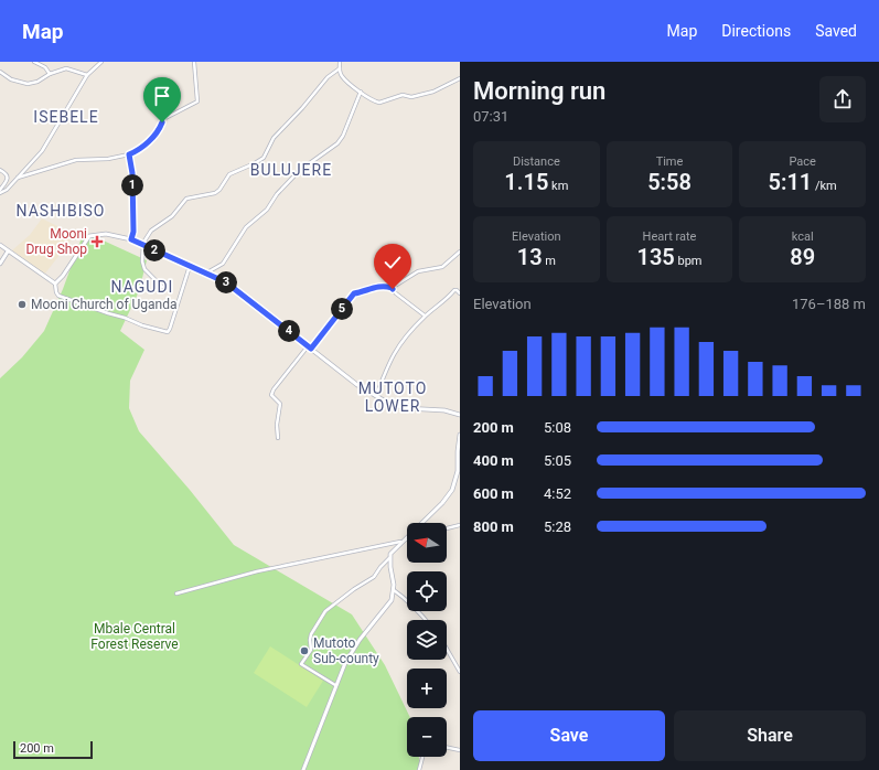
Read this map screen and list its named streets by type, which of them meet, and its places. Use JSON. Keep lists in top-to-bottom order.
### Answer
{
  "districts": [
    "ISEBELE",
    "BULUJERE",
    "NASHIBISO",
    "NAGUDI",
    "MUTOTO LOWER"
  ],
  "parks": ["Mbale Central Forest Reserve"],
  "places": {
    "health": ["Mooni Drug Shop"],
    "other": ["Mooni Church of Uganda", "Mutoto Sub-county"]
  },
  "scale_bar": "200 m",
  "north": "left",
  "page": {
    "header": "Map",
    "nav": ["Map", "Directions", "Saved"],
    "heading": ["Morning run", "07:31"],
    "stats": [
      ["Distance", "1.15 km"],
      ["Time", "5:58"],
      ["Pace", "5:11 /km"],
      ["Elevation", "13 m"],
      ["Heart rate", "135 bpm"],
      ["kcal", "89"]
    ],
    "pins": [
      "1",
      "2",
      "3",
      "5",
      "4"
    ],
    "chart": ["Elevation", "176–188 m"],
    "list": [
      {
        "name": "200 m",
        "note": "5:08"
      },
      {
        "name": "400 m",
        "note": "5:05"
      },
      {
        "name": "600 m",
        "note": "4:52"
      },
      {
        "name": "800 m",
        "note": "5:28"
      }
    ],
    "map_buttons": ["+", "−"],
    "buttons": ["Save", "Share"],
    "scale": "200 m"
  }
}
